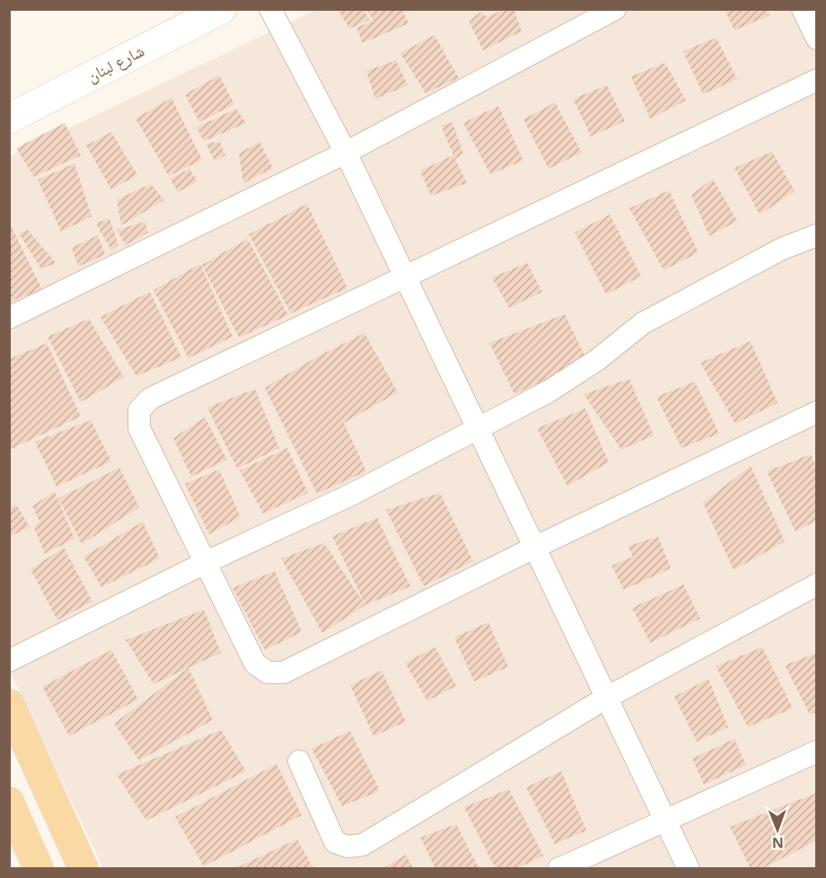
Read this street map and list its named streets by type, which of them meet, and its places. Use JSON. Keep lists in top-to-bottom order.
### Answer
{
  "streets": {
    "street": ["شارع لبنان"]
  },
  "north": "bottom"
}
